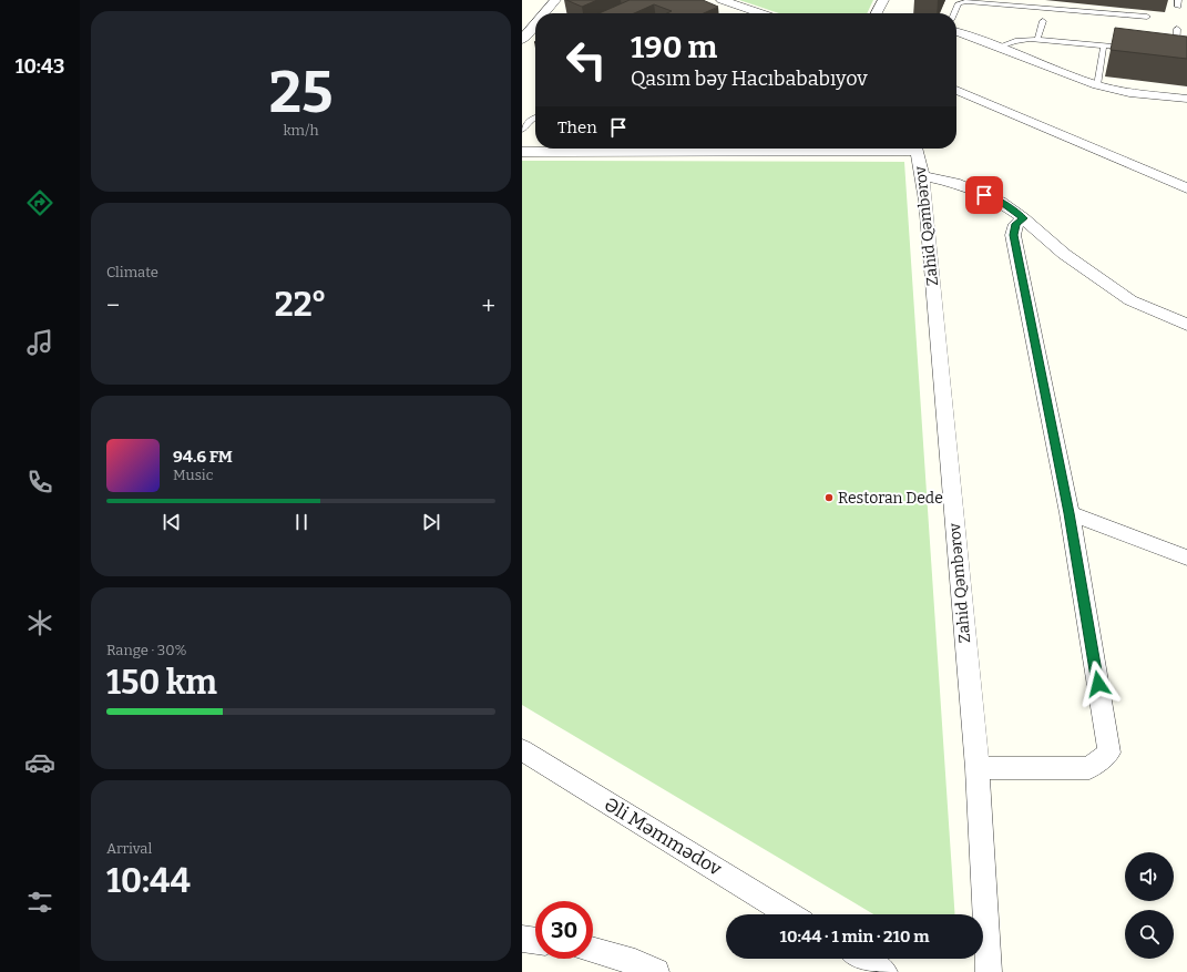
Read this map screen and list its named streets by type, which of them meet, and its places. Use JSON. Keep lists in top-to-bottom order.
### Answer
{
  "streets": {
    "street": ["Zahid Qəmbərov", "Əli Məmmədov"]
  },
  "places": ["Restoran Dede"],
  "page": {
    "tabs": "10:43",
    "tile": [
      ["25", "km/h"],
      "Climate",
      ["Range · 30%", "150 km"],
      ["Arrival", "10:44"]
    ],
    "turn": ["190 m", "Qasım bəy Hacıbababıyov"],
    "then": "Then",
    "heat": ["−", "22°", "+"],
    "song": ["94.6 FM", "Music"],
    "limit": "30",
    "trip": "10:44 · 1 min · 210 m"
  }
}
